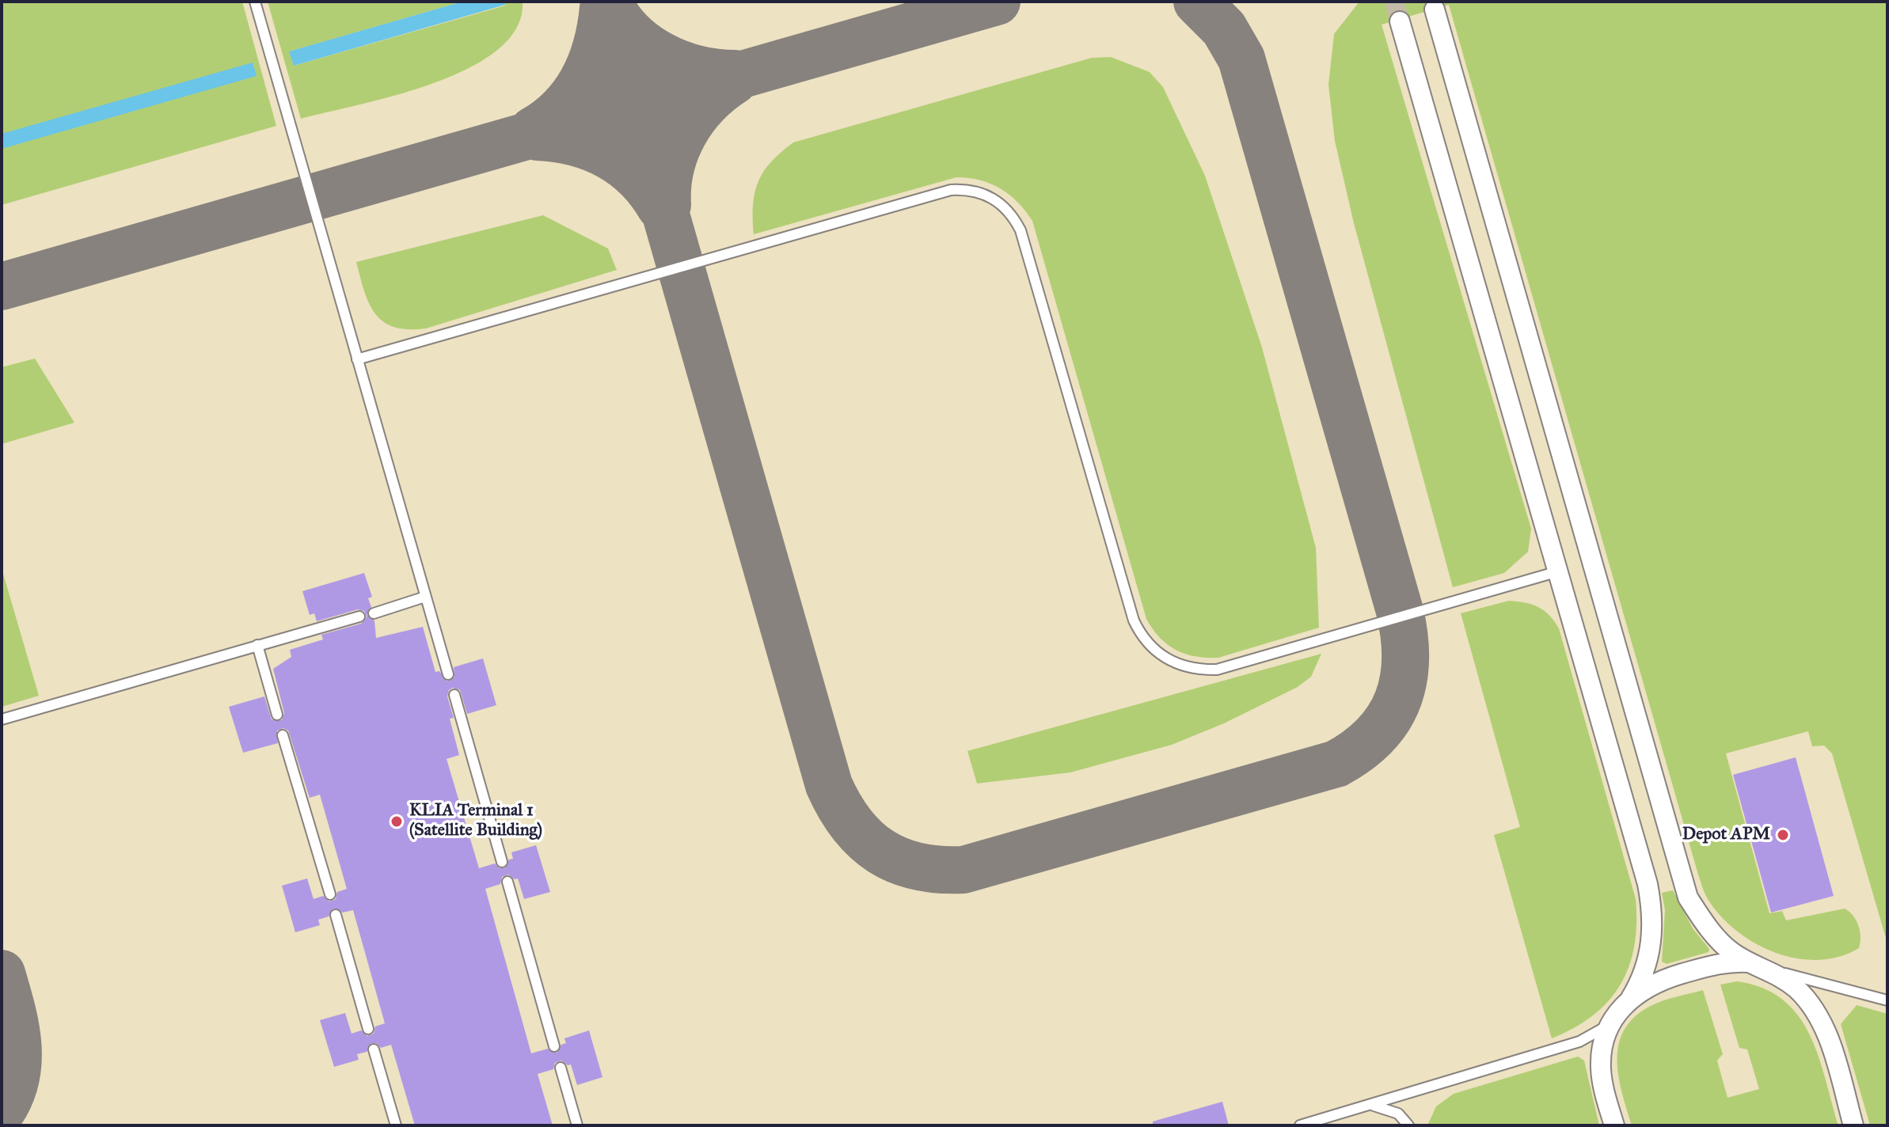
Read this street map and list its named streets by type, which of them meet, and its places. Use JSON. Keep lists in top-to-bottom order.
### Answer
{
  "places": ["KLIA Terminal 1 (Satellite Building)", "Depot APM"]
}
